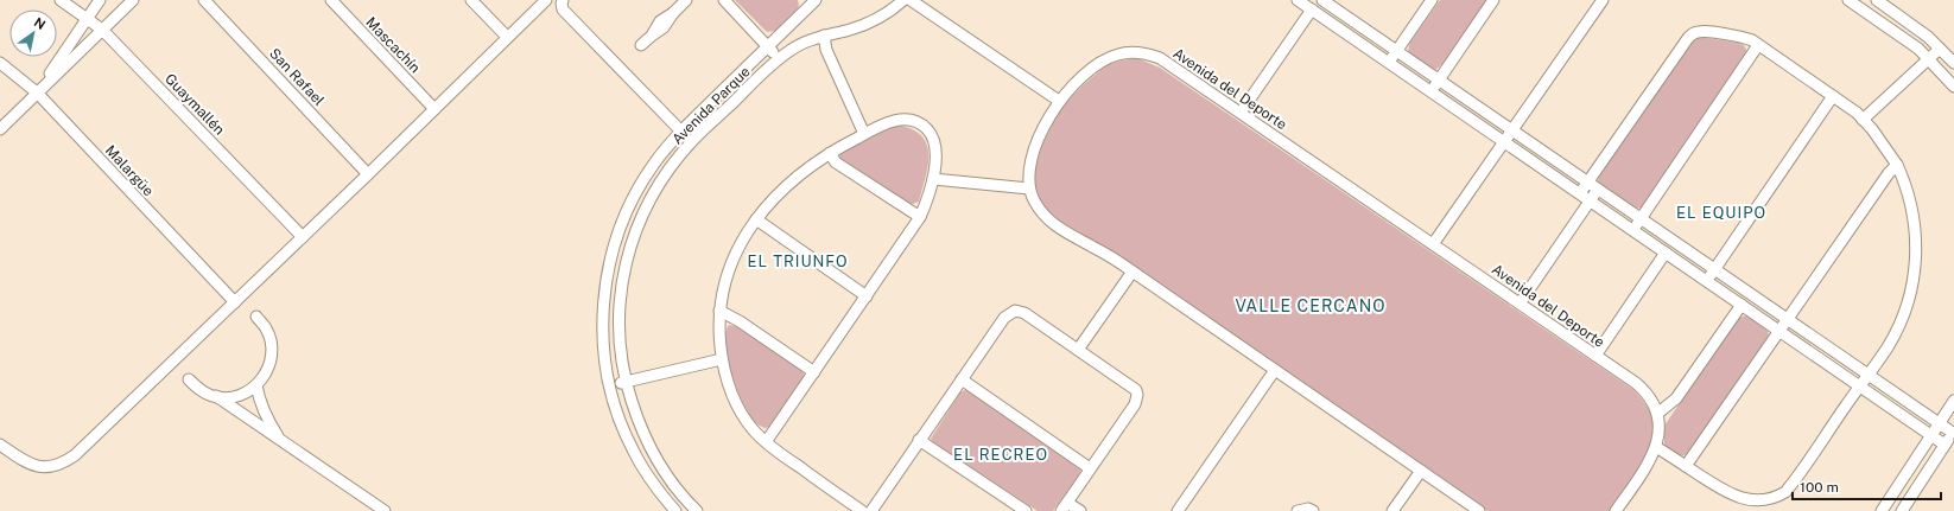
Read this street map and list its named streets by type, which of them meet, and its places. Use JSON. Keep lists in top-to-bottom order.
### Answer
{
  "streets": {
    "street": [
      "Mascachín",
      "San Rafael",
      "Avenida del Deporte",
      "Guaymallén",
      "Avenida Parque",
      "Malargüe"
    ]
  },
  "districts": [
    "EL EQUIPO",
    "EL TRIUNFO",
    "VALLE CERCANO",
    "EL RECREO"
  ],
  "scale_bar": "100 m",
  "north": "top right"
}
